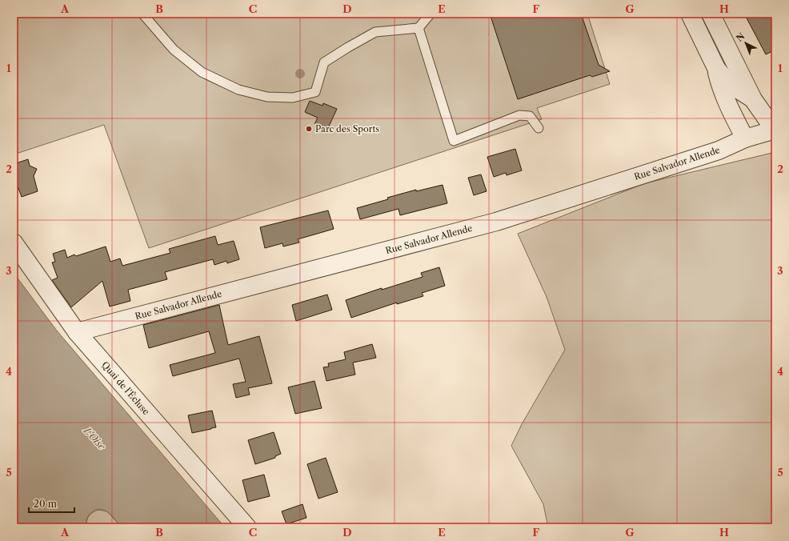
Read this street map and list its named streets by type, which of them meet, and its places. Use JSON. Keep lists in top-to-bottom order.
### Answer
{
  "streets": {
    "street": ["Rue Salvador Allende", "Quai de l'Écluse"]
  },
  "crossings": [
    ["Rue Salvador Allende", "Quai de l'Écluse"]
  ],
  "water": ["L'Oise"],
  "places": ["Parc des Sports"],
  "scale_bar": "20 m",
  "north": "top left",
  "grid": {
    "columns": [
      "A",
      "B",
      "C",
      "D",
      "E",
      "F",
      "G",
      "H"
    ],
    "rows": [
      "1",
      "2",
      "3",
      "4",
      "5"
    ]
  }
}
